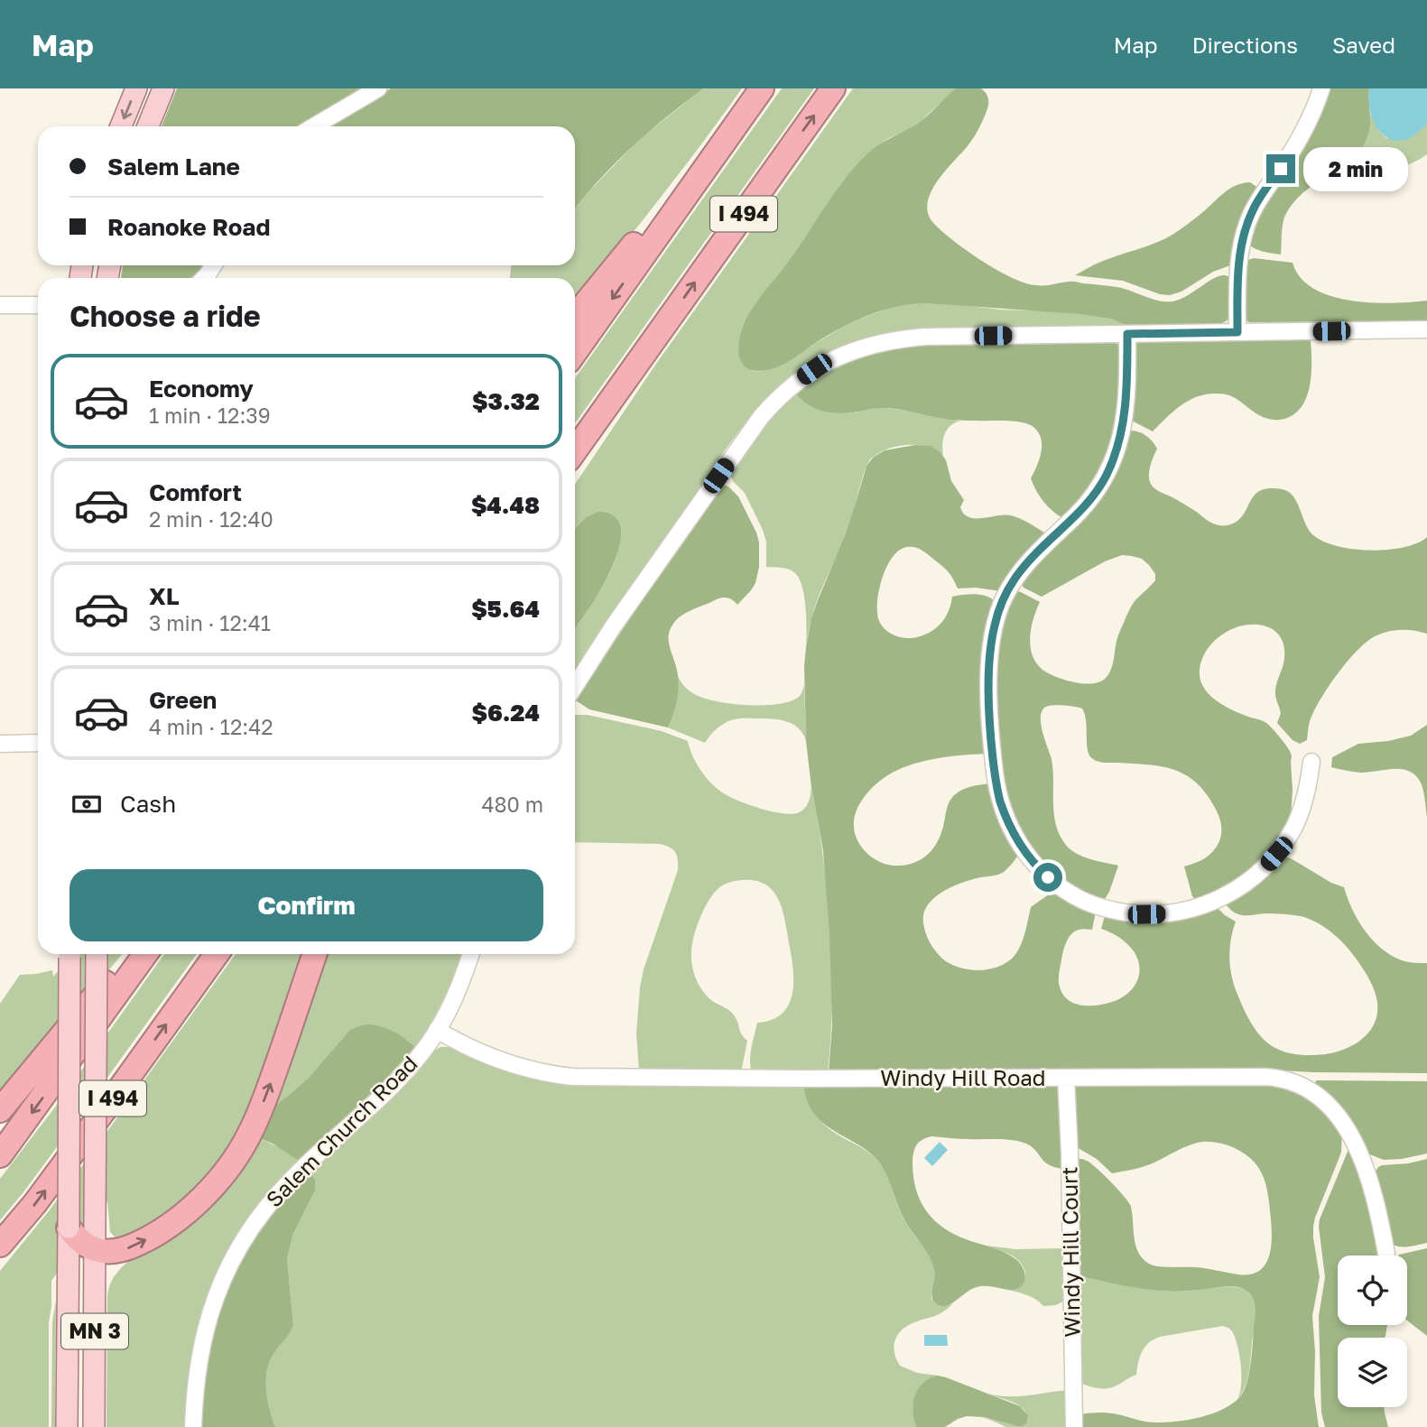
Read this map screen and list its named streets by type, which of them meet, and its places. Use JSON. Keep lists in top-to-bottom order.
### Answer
{
  "streets": {
    "highway": ["I 494"],
    "main road": ["MN 3"],
    "street": ["Windy Hill Road", "Salem Church Road", "Windy Hill Court"]
  },
  "crossings": [
    ["Windy Hill Road", "Salem Church Road"],
    ["Windy Hill Road", "Windy Hill Court"]
  ],
  "page": {
    "header": "Map",
    "nav": ["Map", "Directions", "Saved"],
    "banner": ["Salem Lane", "Roanoke Road"],
    "bubble": "2 min",
    "heading": "Choose a ride",
    "list": [
      {
        "name": "Economy",
        "note": "1 min · 12:39",
        "value": "$3.32"
      },
      {
        "name": "Comfort",
        "note": "2 min · 12:40",
        "value": "$4.48"
      },
      {
        "name": "XL",
        "note": "3 min · 12:41",
        "value": "$5.64"
      },
      {
        "name": "Green",
        "note": "4 min · 12:42",
        "value": "$6.24"
      }
    ],
    "pay": ["Cash", "480 m"],
    "buttons": "Confirm"
  }
}
